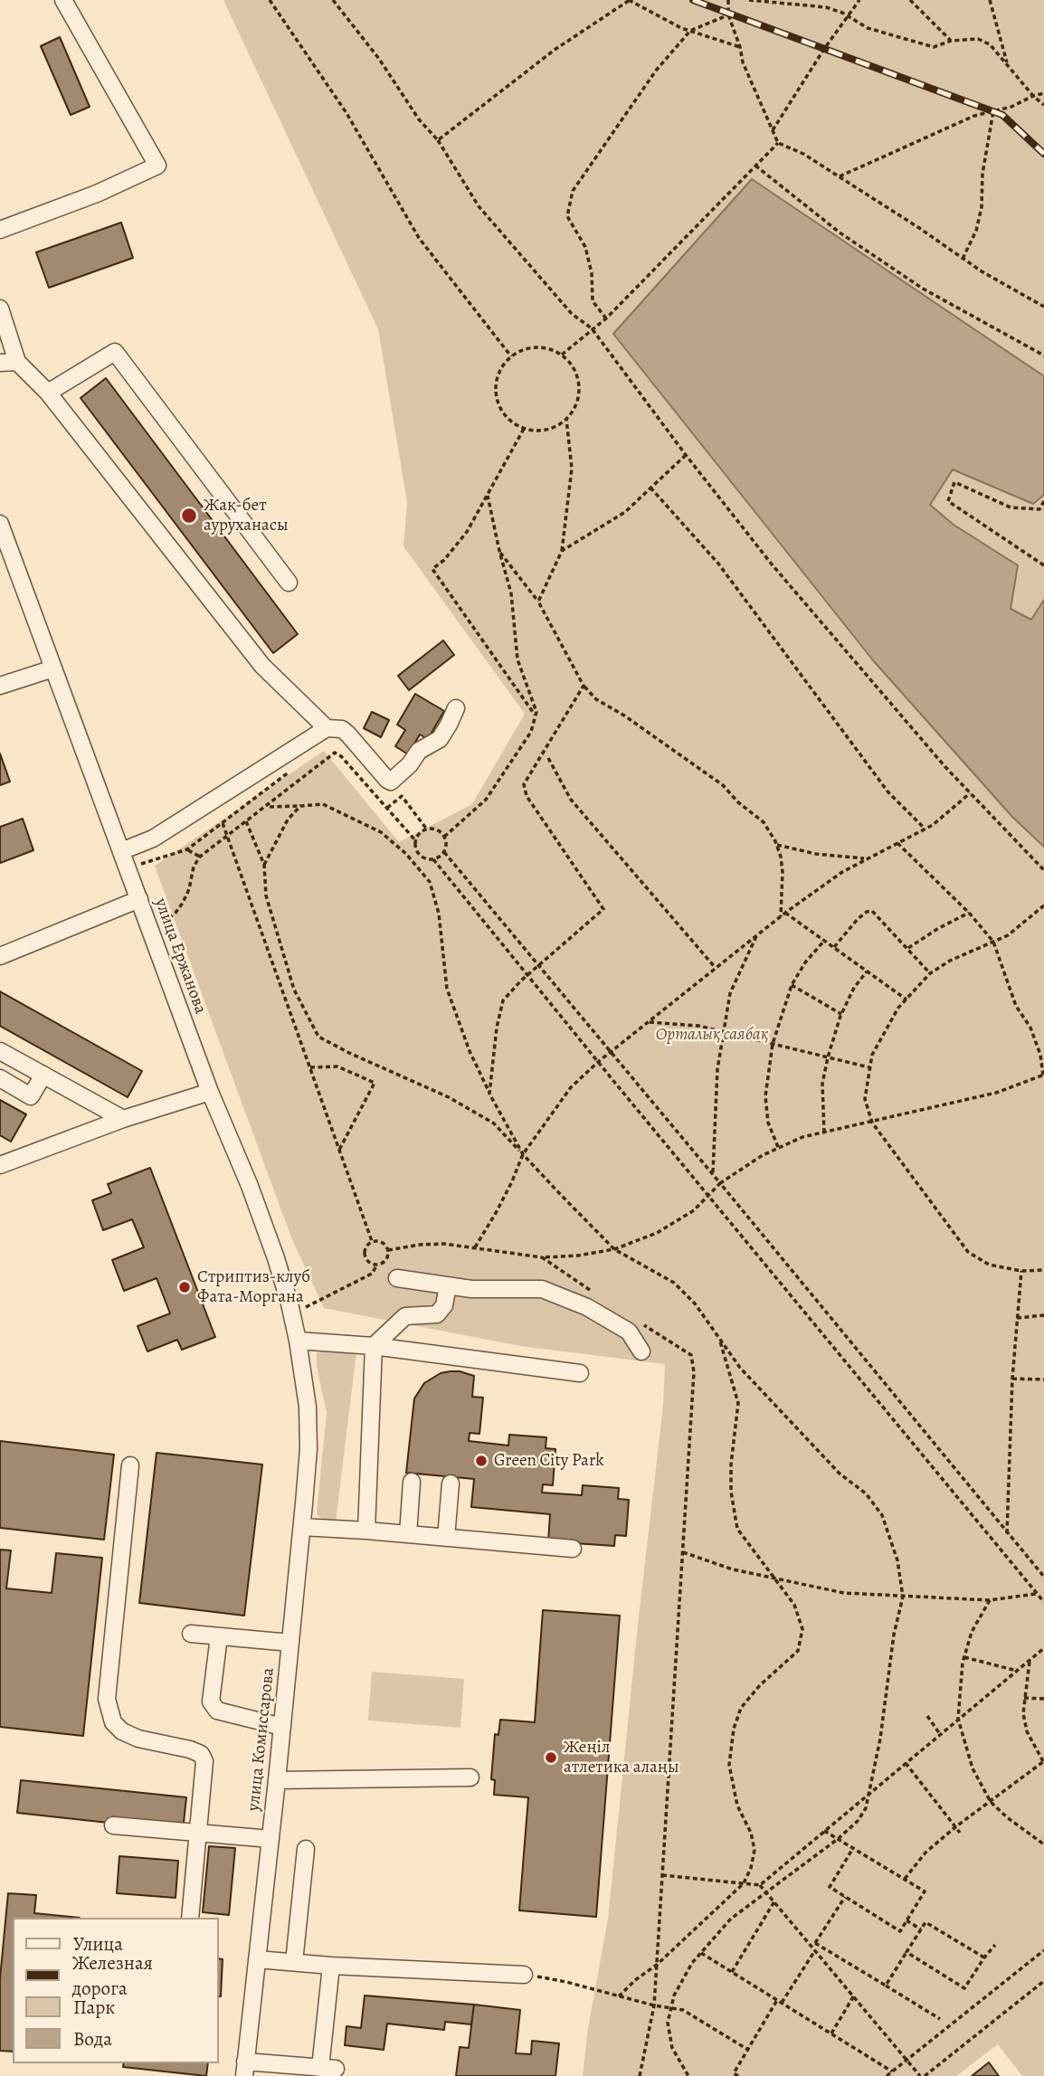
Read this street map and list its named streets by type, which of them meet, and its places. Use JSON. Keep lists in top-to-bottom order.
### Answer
{
  "streets": {
    "street": ["улица Ержанова", "улица Комиссарова"]
  },
  "crossings": [
    ["улица Ержанова", "улица Комиссарова"]
  ],
  "parks": ["Орталық саябақ"],
  "places": [
    "Жақ-бет ауруханасы",
    "Стриптиз-клуб Фата-Моргана",
    "Green City Park",
    "Жеңіл атлетика алаңы"
  ],
  "legend": [
    "Улица",
    "Железная дорога",
    "Парк",
    "Вода"
  ]
}
